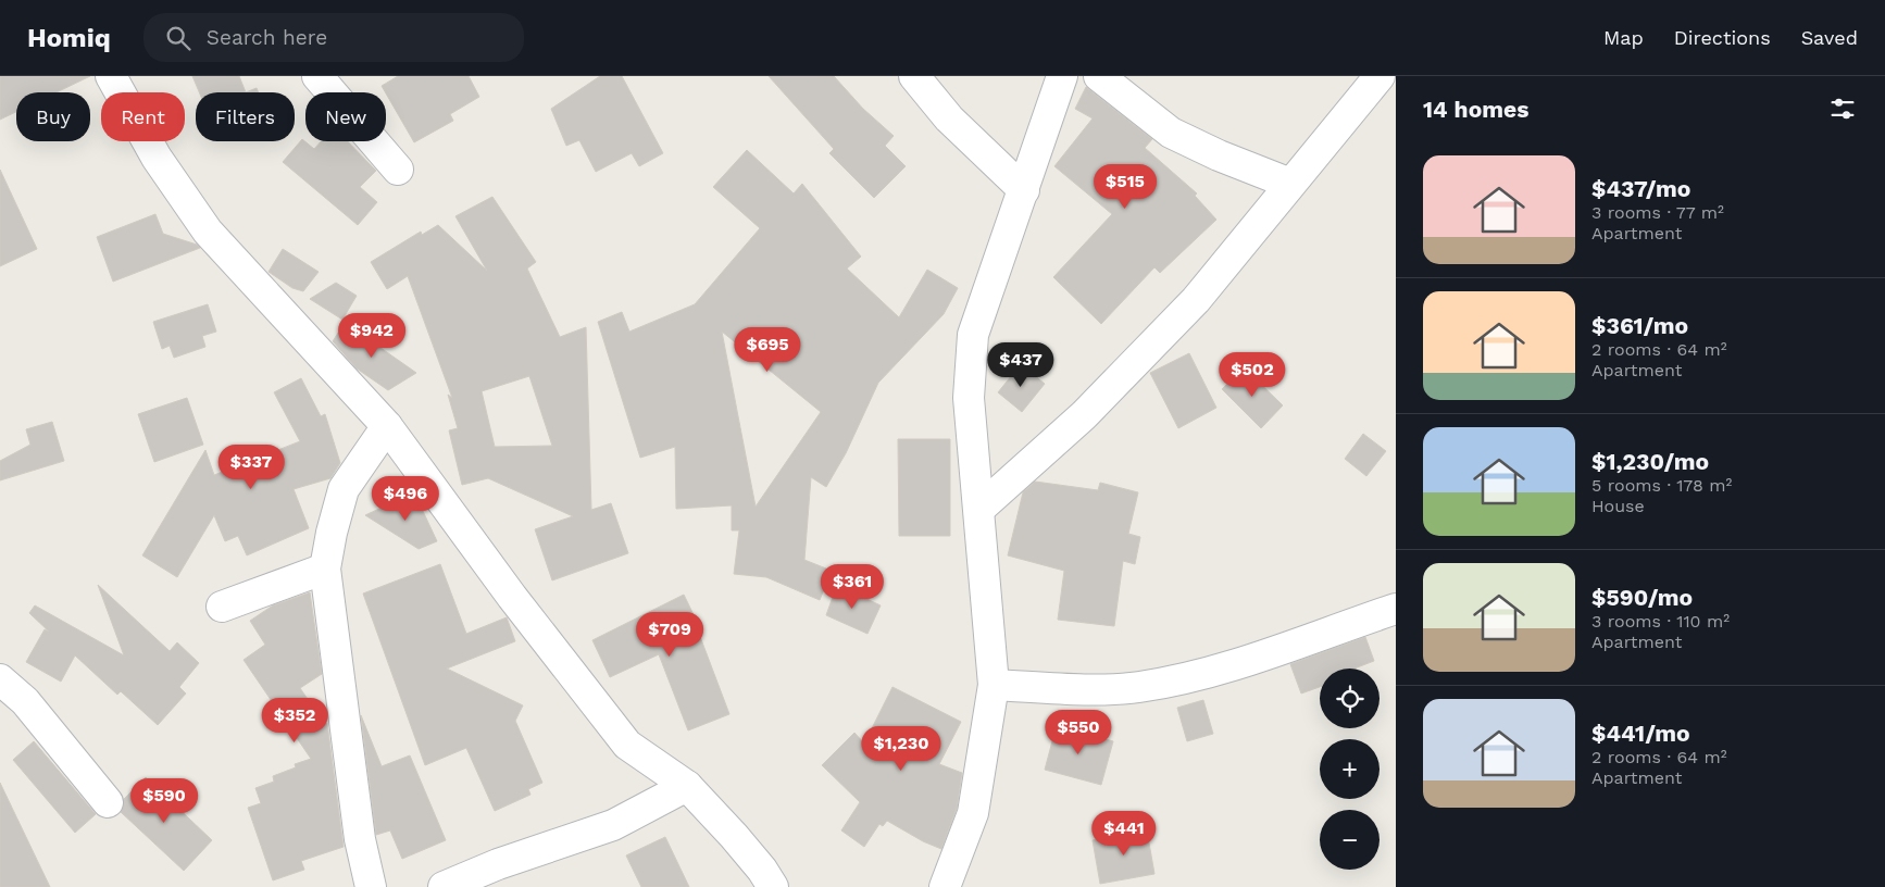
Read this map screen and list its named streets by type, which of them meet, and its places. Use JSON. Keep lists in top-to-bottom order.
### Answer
{
  "page": {
    "header": "Homiq",
    "search": "Search here",
    "nav": ["Map", "Directions", "Saved"],
    "heading": "14 homes",
    "chip": [
      "Buy",
      "Rent",
      "Filters",
      "New"
    ],
    "list": [
      {
        "name": "$437/mo",
        "note": "3 rooms · 77 m² · Apartment"
      },
      {
        "name": "$361/mo",
        "note": "2 rooms · 64 m² · Apartment"
      },
      {
        "name": "$1,230/mo",
        "note": "5 rooms · 178 m² · House"
      },
      {
        "name": "$590/mo",
        "note": "3 rooms · 110 m² · Apartment"
      },
      {
        "name": "$441/mo",
        "note": "2 rooms · 64 m² · Apartment"
      }
    ],
    "price": [
      "$515",
      "$942",
      "$695",
      "$437",
      "$502",
      "$337",
      "$496",
      "$361",
      "$709",
      "$352",
      "$550",
      "$1,230",
      "$590",
      "$441"
    ],
    "map_buttons": ["+", "−"]
  }
}
